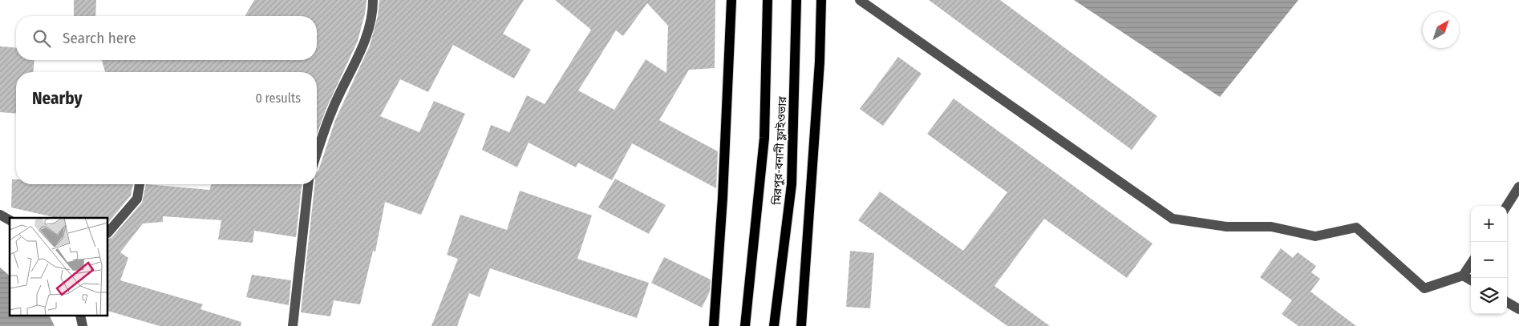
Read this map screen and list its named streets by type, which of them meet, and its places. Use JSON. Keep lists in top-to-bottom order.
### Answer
{
  "streets": {
    "main road": ["মিরপুর-বনানী ফ্লাইওভার"]
  },
  "north": "top right",
  "page": {
    "search": "Search here",
    "heading": ["Nearby", "0 results"],
    "map_buttons": ["+", "−"]
  }
}
